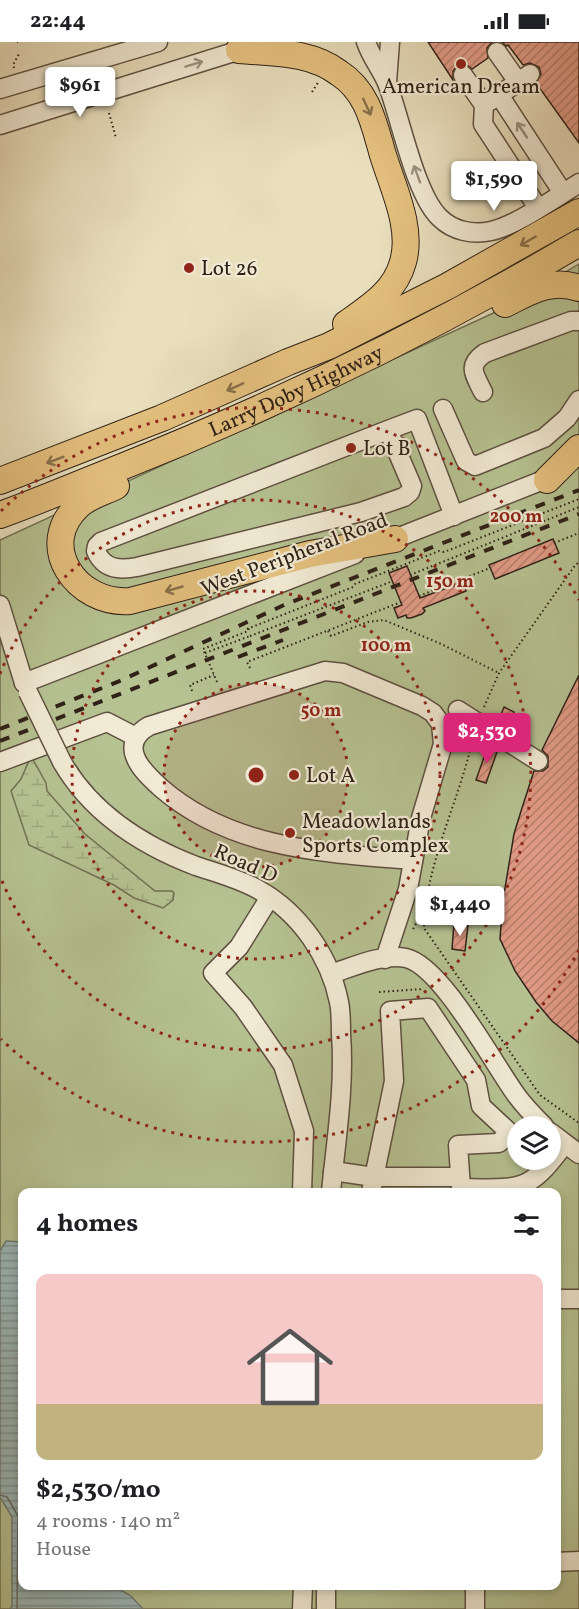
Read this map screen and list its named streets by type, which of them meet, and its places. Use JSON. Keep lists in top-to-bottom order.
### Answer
{
  "streets": {
    "highway": ["Larry Doby Highway"],
    "street": ["West Peripheral Road", "Road D"]
  },
  "crossings": [
    ["West Peripheral Road", "Road D"]
  ],
  "places": [
    "American Dream",
    "Lot 26",
    "Lot B",
    "Lot A",
    "Meadowlands Sports Complex"
  ],
  "page": {
    "status": "22:44",
    "price": [
      "$961",
      "$1,590",
      "$2,530",
      "$1,440"
    ],
    "heading": "4 homes",
    "list": [
      {
        "name": "$2,530/mo",
        "note": "4 rooms · 140 m² · House"
      }
    ]
  },
  "rings": [
    "200 m",
    "150 m",
    "100 m",
    "50 m"
  ]
}
